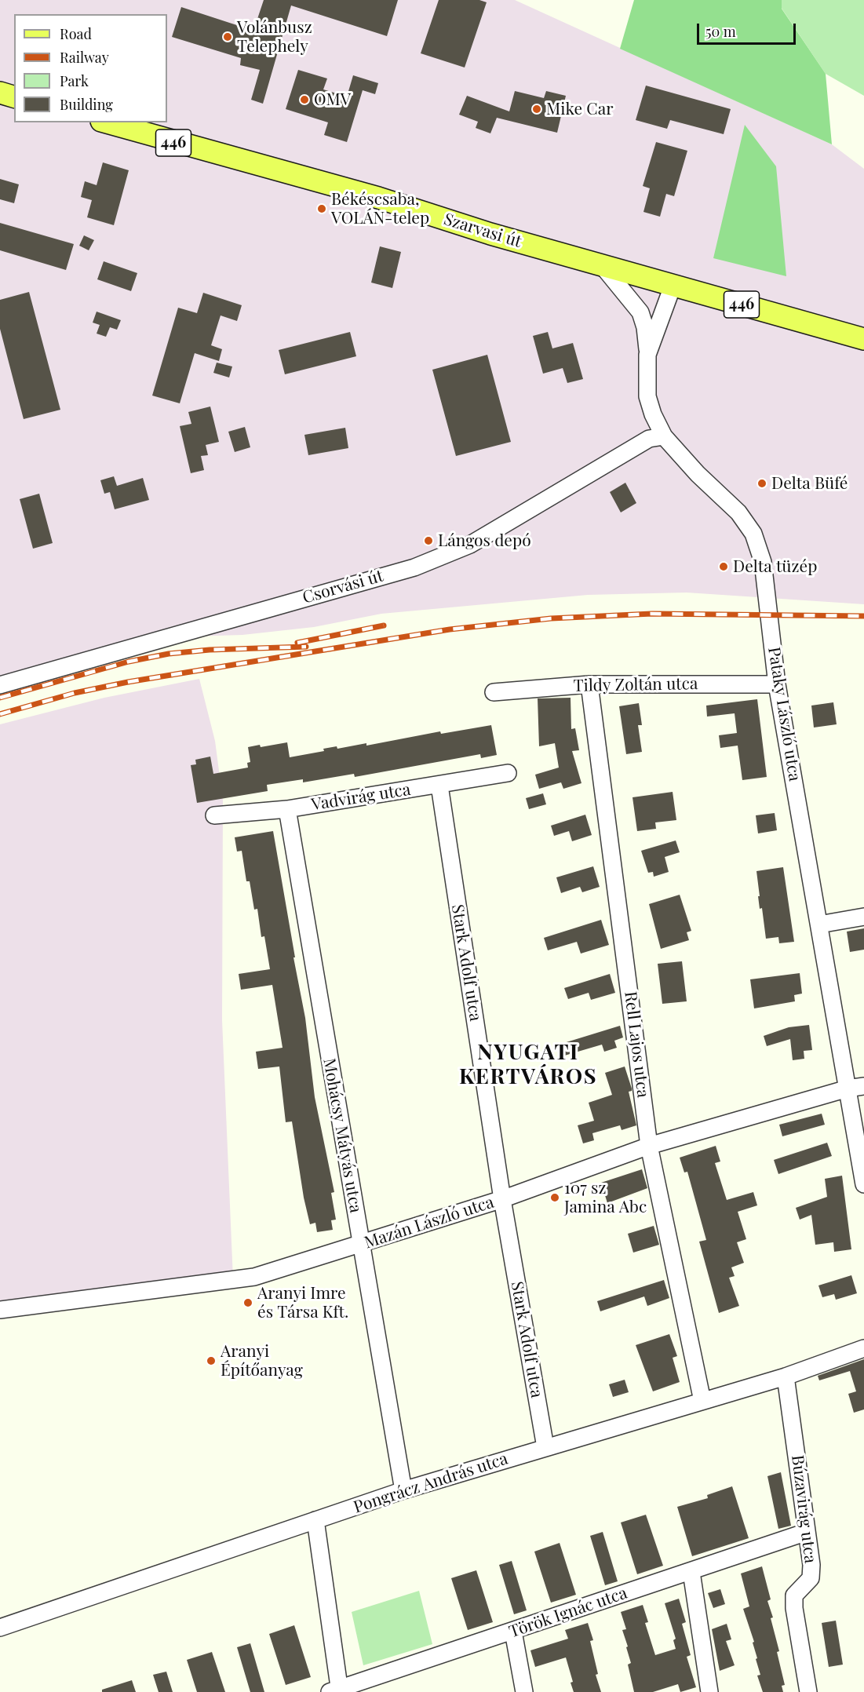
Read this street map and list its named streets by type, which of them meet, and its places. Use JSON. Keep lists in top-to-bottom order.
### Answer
{
  "streets": {
    "main road": ["446", "Szarvasi út"],
    "street": [
      "Csorvási út",
      "Tildy Zoltán utca",
      "Pataky László utca",
      "Vadvirág utca",
      "Stark Adolf utca",
      "Rell Lajos utca",
      "Mohácsy Mátyás utca",
      "Mazán László utca",
      "Pongrácz András utca",
      "Búzavirág utca",
      "Török Ignác utca"
    ]
  },
  "crossings": [
    ["Szarvasi út", "Pataky László utca"],
    ["Csorvási út", "Pataky László utca"],
    ["Tildy Zoltán utca", "Pataky László utca"],
    ["Tildy Zoltán utca", "Rell Lajos utca"],
    ["Pataky László utca", "Mazán László utca"],
    ["Vadvirág utca", "Stark Adolf utca"],
    ["Vadvirág utca", "Mohácsy Mátyás utca"],
    ["Stark Adolf utca", "Mazán László utca"],
    ["Stark Adolf utca", "Pongrácz András utca"],
    ["Rell Lajos utca", "Mazán László utca"],
    ["Rell Lajos utca", "Pongrácz András utca"],
    ["Mohácsy Mátyás utca", "Mazán László utca"],
    ["Mohácsy Mátyás utca", "Pongrácz András utca"],
    ["Pongrácz András utca", "Búzavirág utca"],
    ["Búzavirág utca", "Török Ignác utca"]
  ],
  "districts": ["NYUGATI KERTVÁROS"],
  "places": [
    "Volánbusz Telephely",
    "OMV",
    "Mike Car",
    "Békéscsaba, VOLÁN-telep",
    "Delta Büfé",
    "Lángos depó",
    "Delta tüzép",
    "107 sz Jamina Abc",
    "Aranyi Imre és Társa Kft.",
    "Aranyi Építőanyag"
  ],
  "legend": [
    "Road",
    "Railway",
    "Park",
    "Building"
  ],
  "scale_bar": "50 m"
}
